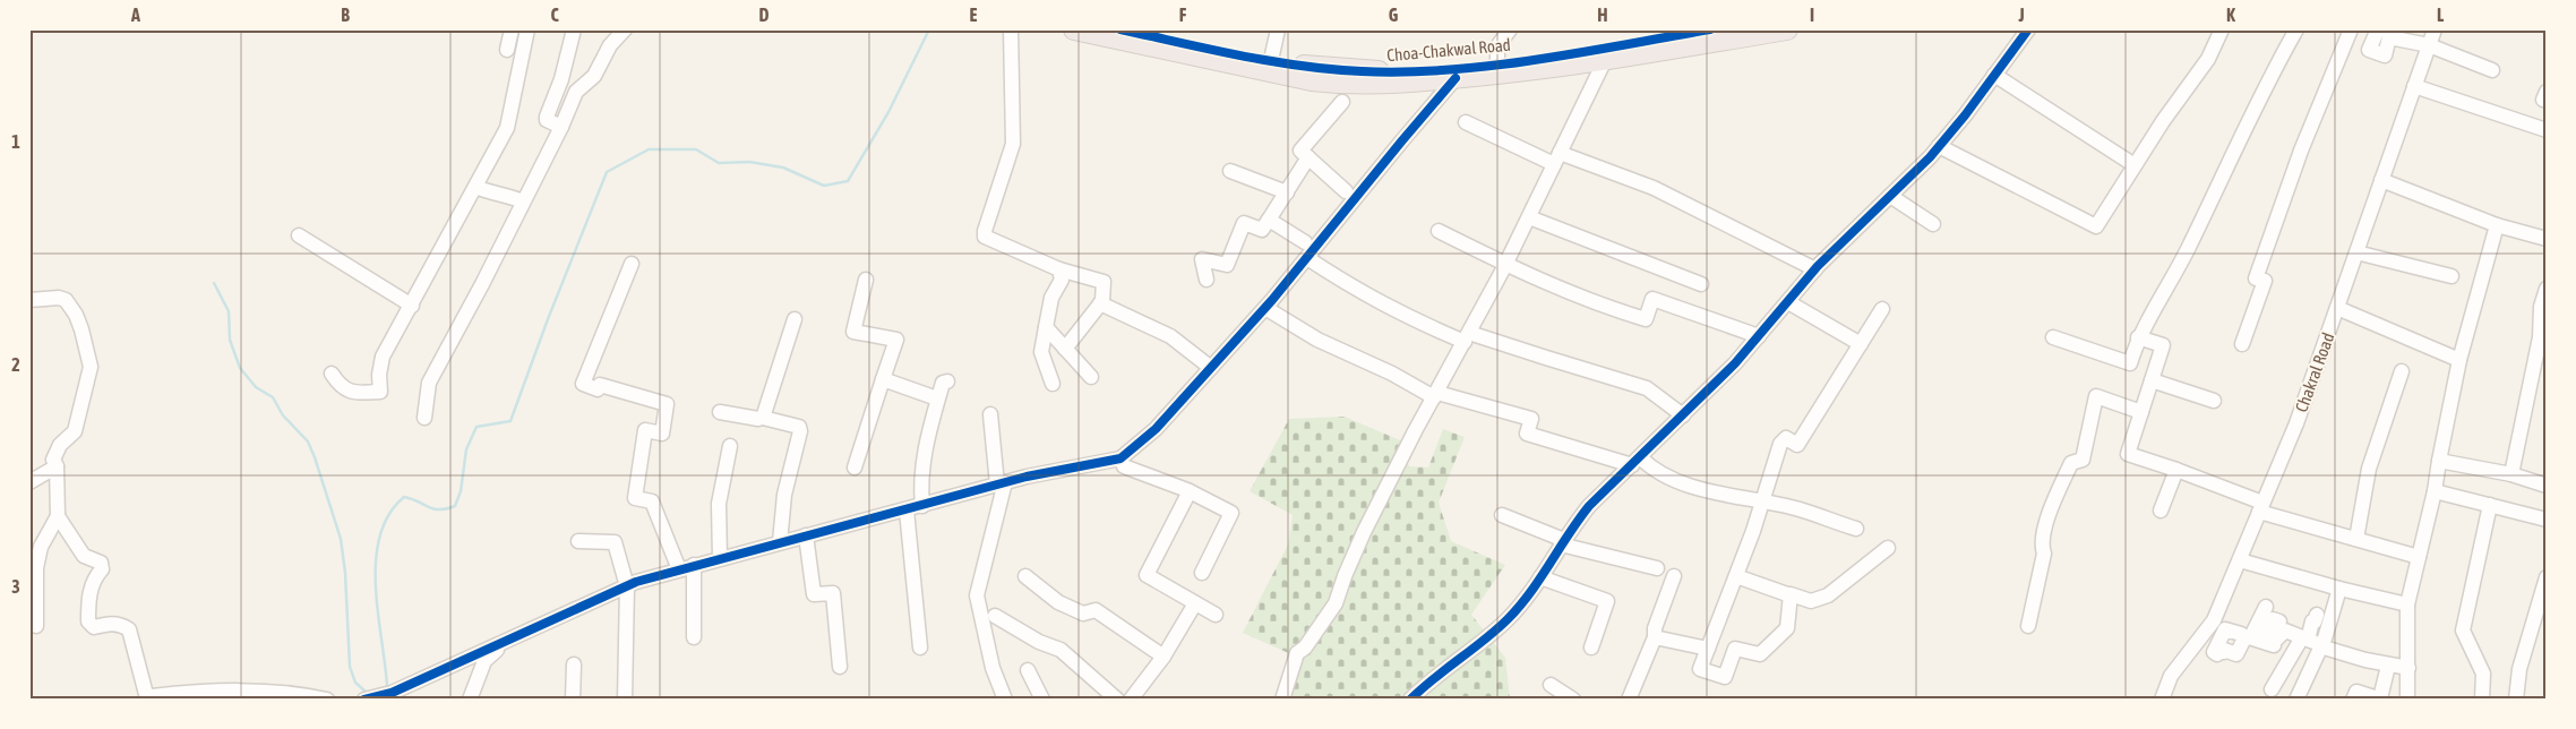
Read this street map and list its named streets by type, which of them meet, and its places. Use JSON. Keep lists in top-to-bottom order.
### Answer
{
  "streets": {
    "highway": ["Choa-Chakwal Road"],
    "street": ["Chakral Road"]
  },
  "grid": {
    "columns": [
      "A",
      "B",
      "C",
      "D",
      "E",
      "F",
      "G",
      "H",
      "I",
      "J",
      "K",
      "L"
    ],
    "rows": ["1", "2", "3"]
  }
}
